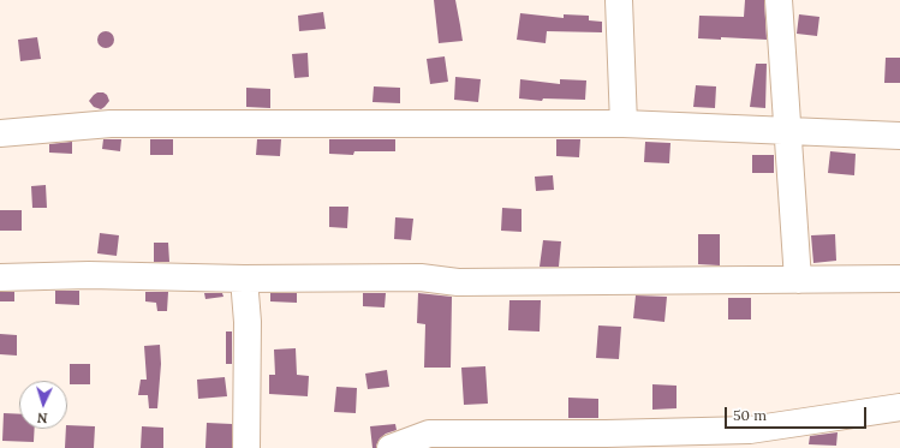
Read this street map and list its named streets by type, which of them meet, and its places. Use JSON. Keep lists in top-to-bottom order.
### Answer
{
  "scale_bar": "50 m",
  "north": "bottom"
}
